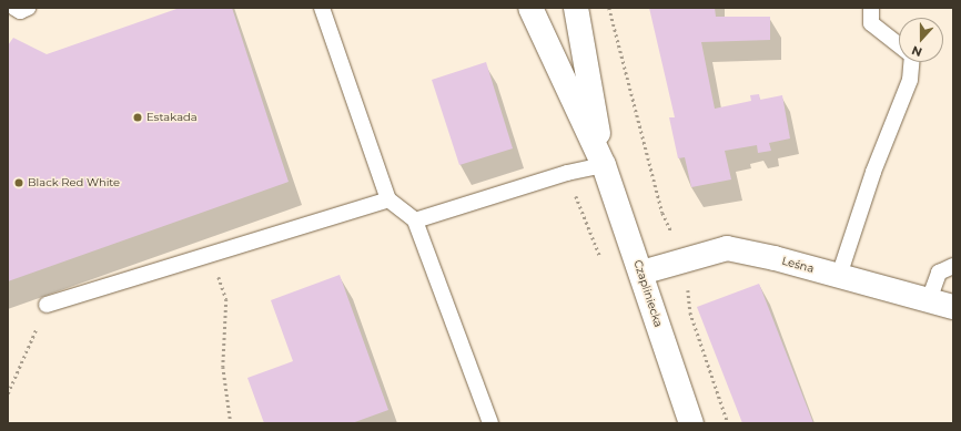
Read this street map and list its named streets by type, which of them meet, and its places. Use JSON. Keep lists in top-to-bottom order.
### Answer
{
  "streets": {
    "street": ["Leśna", "Czapliniecka"]
  },
  "crossings": [
    ["Leśna", "Czapliniecka"]
  ],
  "places": ["Estakada", "Black Red White"],
  "north": "bottom"
}
